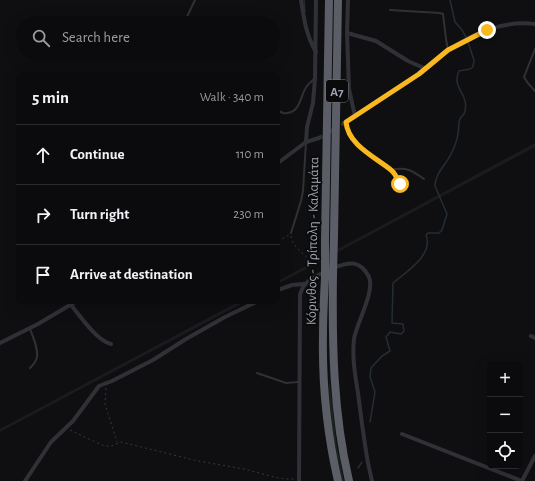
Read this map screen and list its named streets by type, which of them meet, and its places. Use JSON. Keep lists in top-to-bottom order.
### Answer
{
  "streets": {
    "highway": ["Α7", "Κόρινθος - Τρίπολη - Καλαμάτα"]
  },
  "page": {
    "search": "Search here",
    "heading": ["5 min", "Walk · 340 m"],
    "list": [
      ["Continue", "110 m"],
      ["Turn right", "230 m"],
      "Arrive at destination"
    ],
    "map_buttons": ["+", "−"]
  }
}
